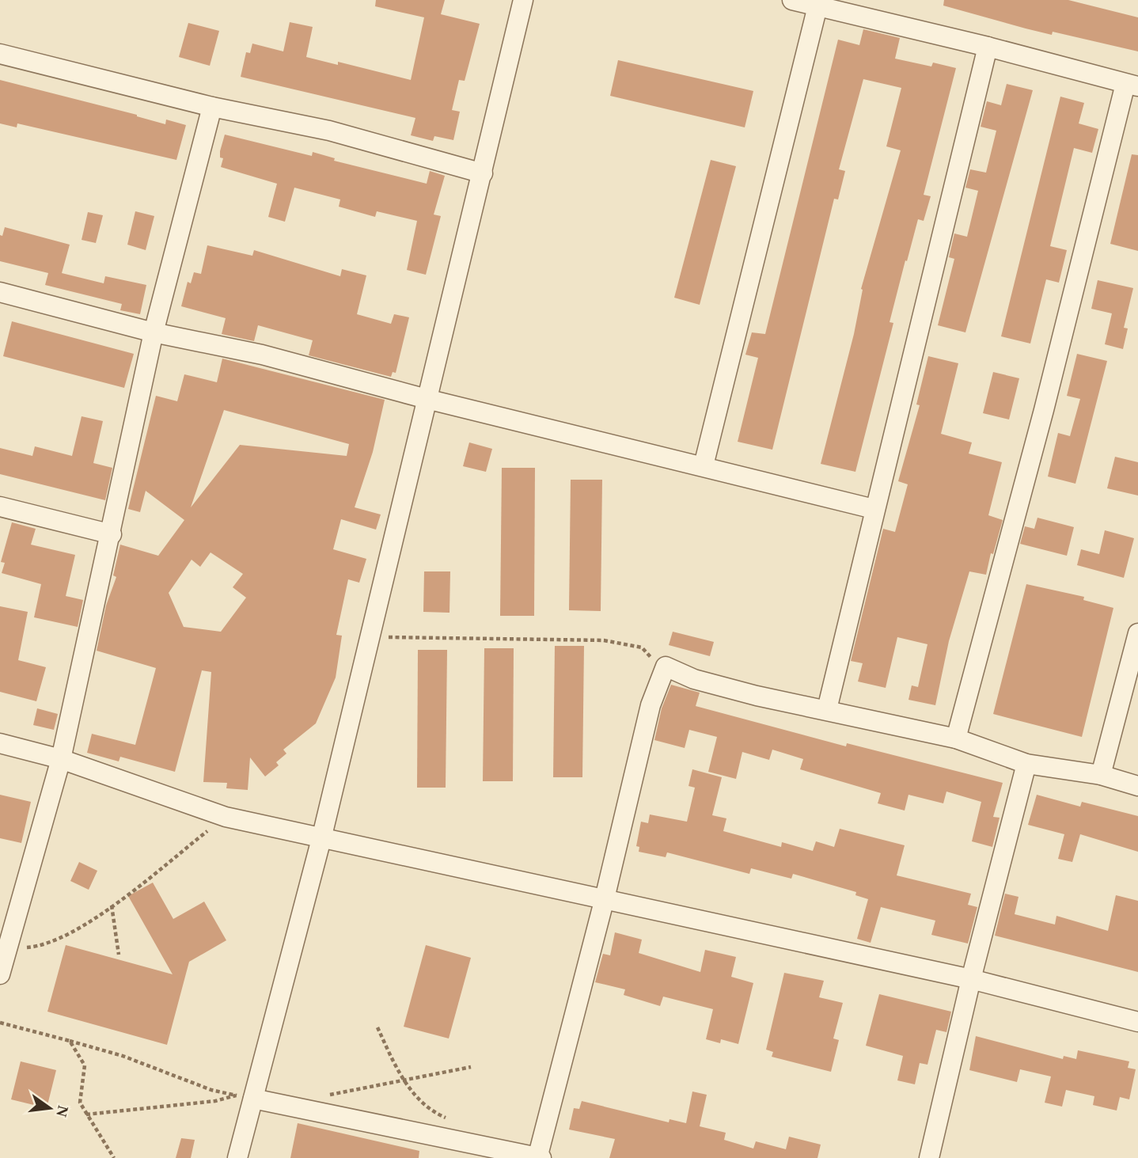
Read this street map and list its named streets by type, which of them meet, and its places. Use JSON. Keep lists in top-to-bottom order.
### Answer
{
  "north": "right"
}
